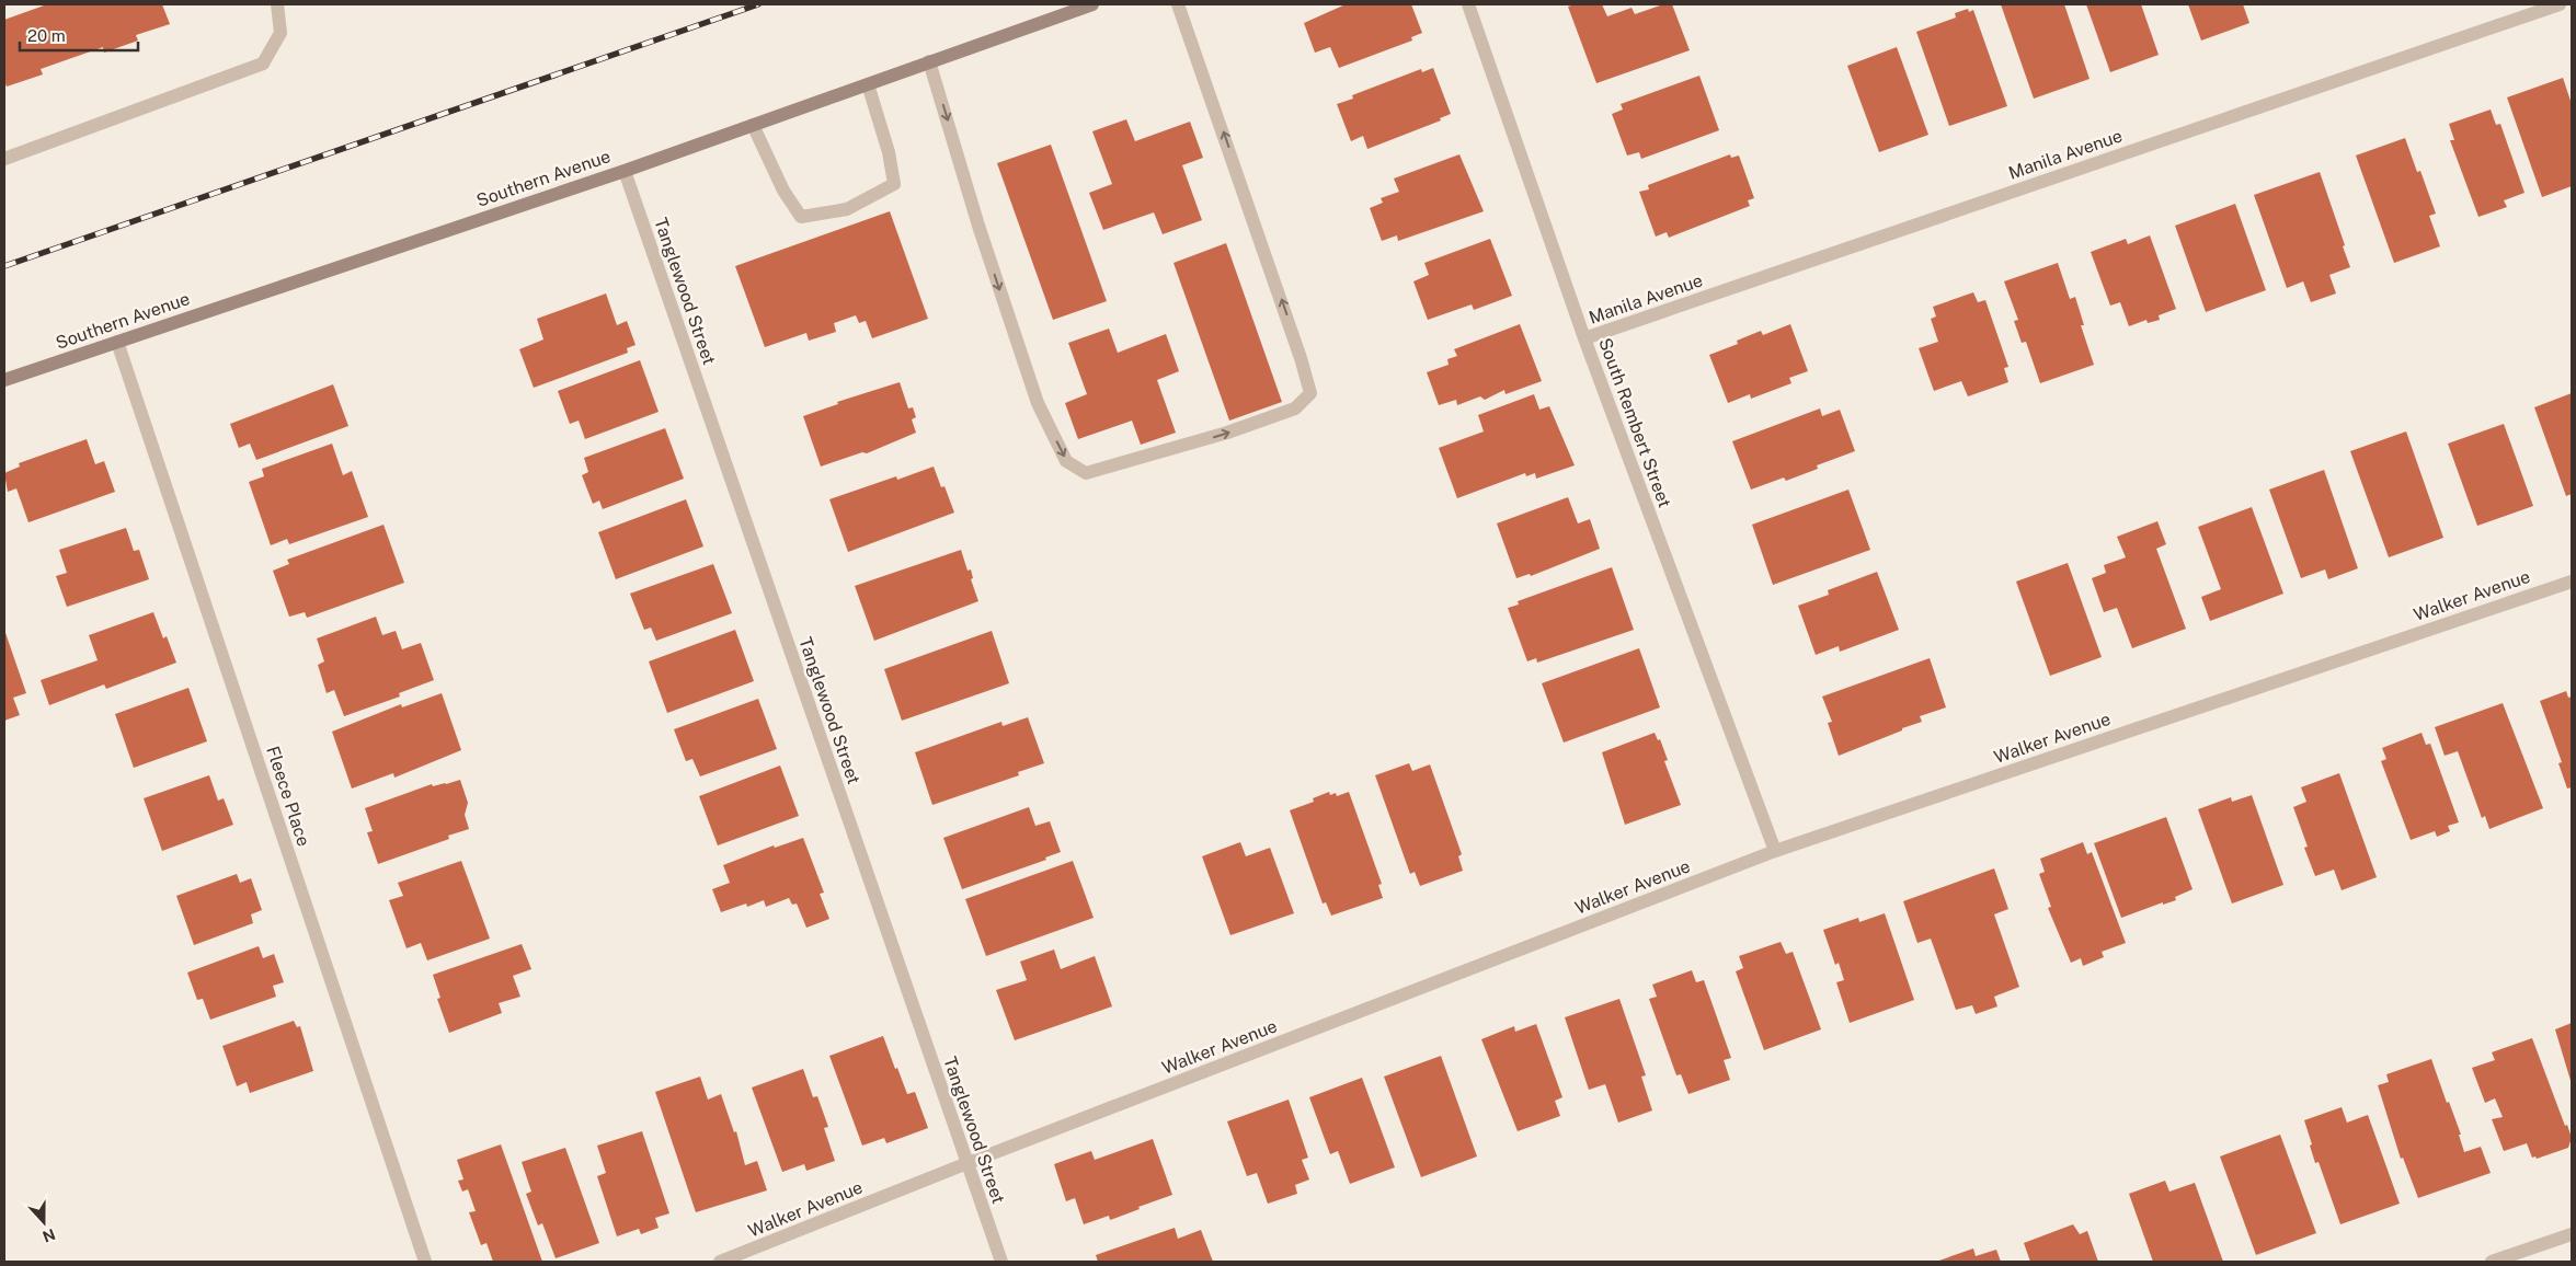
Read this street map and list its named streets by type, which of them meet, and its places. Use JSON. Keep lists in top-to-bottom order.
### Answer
{
  "streets": {
    "main road": ["Southern Avenue"],
    "street": [
      "Manila Avenue",
      "Tanglewood Street",
      "South Rembert Street",
      "Walker Avenue",
      "Fleece Place"
    ]
  },
  "crossings": [
    ["Manila Avenue", "South Rembert Street"],
    ["Southern Avenue", "Tanglewood Street"],
    ["Southern Avenue", "Fleece Place"],
    ["Tanglewood Street", "Walker Avenue"],
    ["South Rembert Street", "Walker Avenue"]
  ],
  "scale_bar": "20 m",
  "north": "bottom"
}
